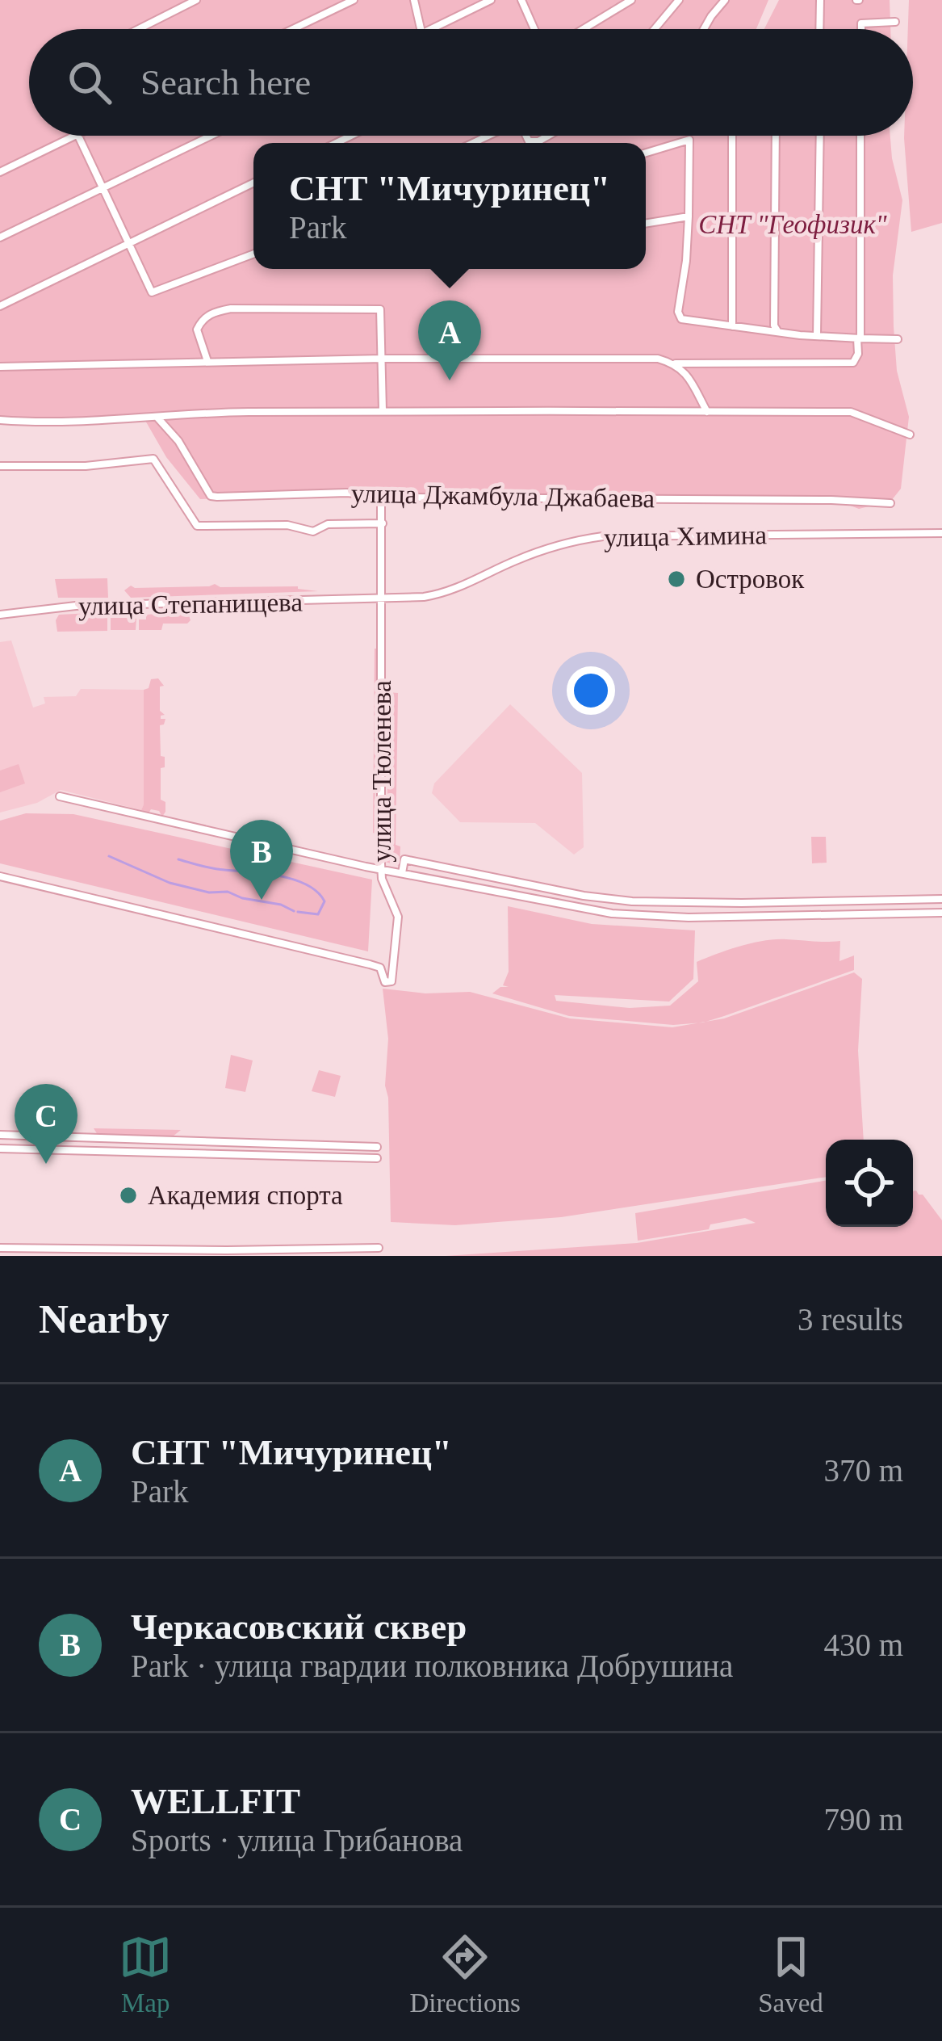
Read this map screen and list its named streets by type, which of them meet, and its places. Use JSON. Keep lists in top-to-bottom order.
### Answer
{
  "streets": {
    "street": [
      "улица Джамбула Джабаева",
      "улица Химина",
      "улица Степанищева",
      "улица Тюленева"
    ]
  },
  "crossings": [
    ["улица Джамбула Джабаева", "улица Тюленева"],
    ["улица Химина", "улица Степанищева"],
    ["улица Химина", "улица Тюленева"],
    ["улица Степанищева", "улица Тюленева"]
  ],
  "parks": ["СНТ \"Геофизик\""],
  "places": ["Островок", "Академия спорта"],
  "page": {
    "search": "Search here",
    "popup": ["СНТ \"Мичуринец\"", "Park"],
    "pins": ["A", "B", "C"],
    "heading": ["Nearby", "3 results"],
    "list": [
      {
        "mark": "A",
        "name": "СНТ \"Мичуринец\"",
        "note": "Park",
        "value": "370 m"
      },
      {
        "mark": "B",
        "name": "Черкасовский сквер",
        "note": "Park · улица гвардии полковника Добрушина",
        "value": "430 m"
      },
      {
        "mark": "C",
        "name": "WELLFIT",
        "note": "Sports · улица Грибанова",
        "value": "790 m"
      }
    ],
    "nav": ["Map", "Directions", "Saved"]
  }
}
